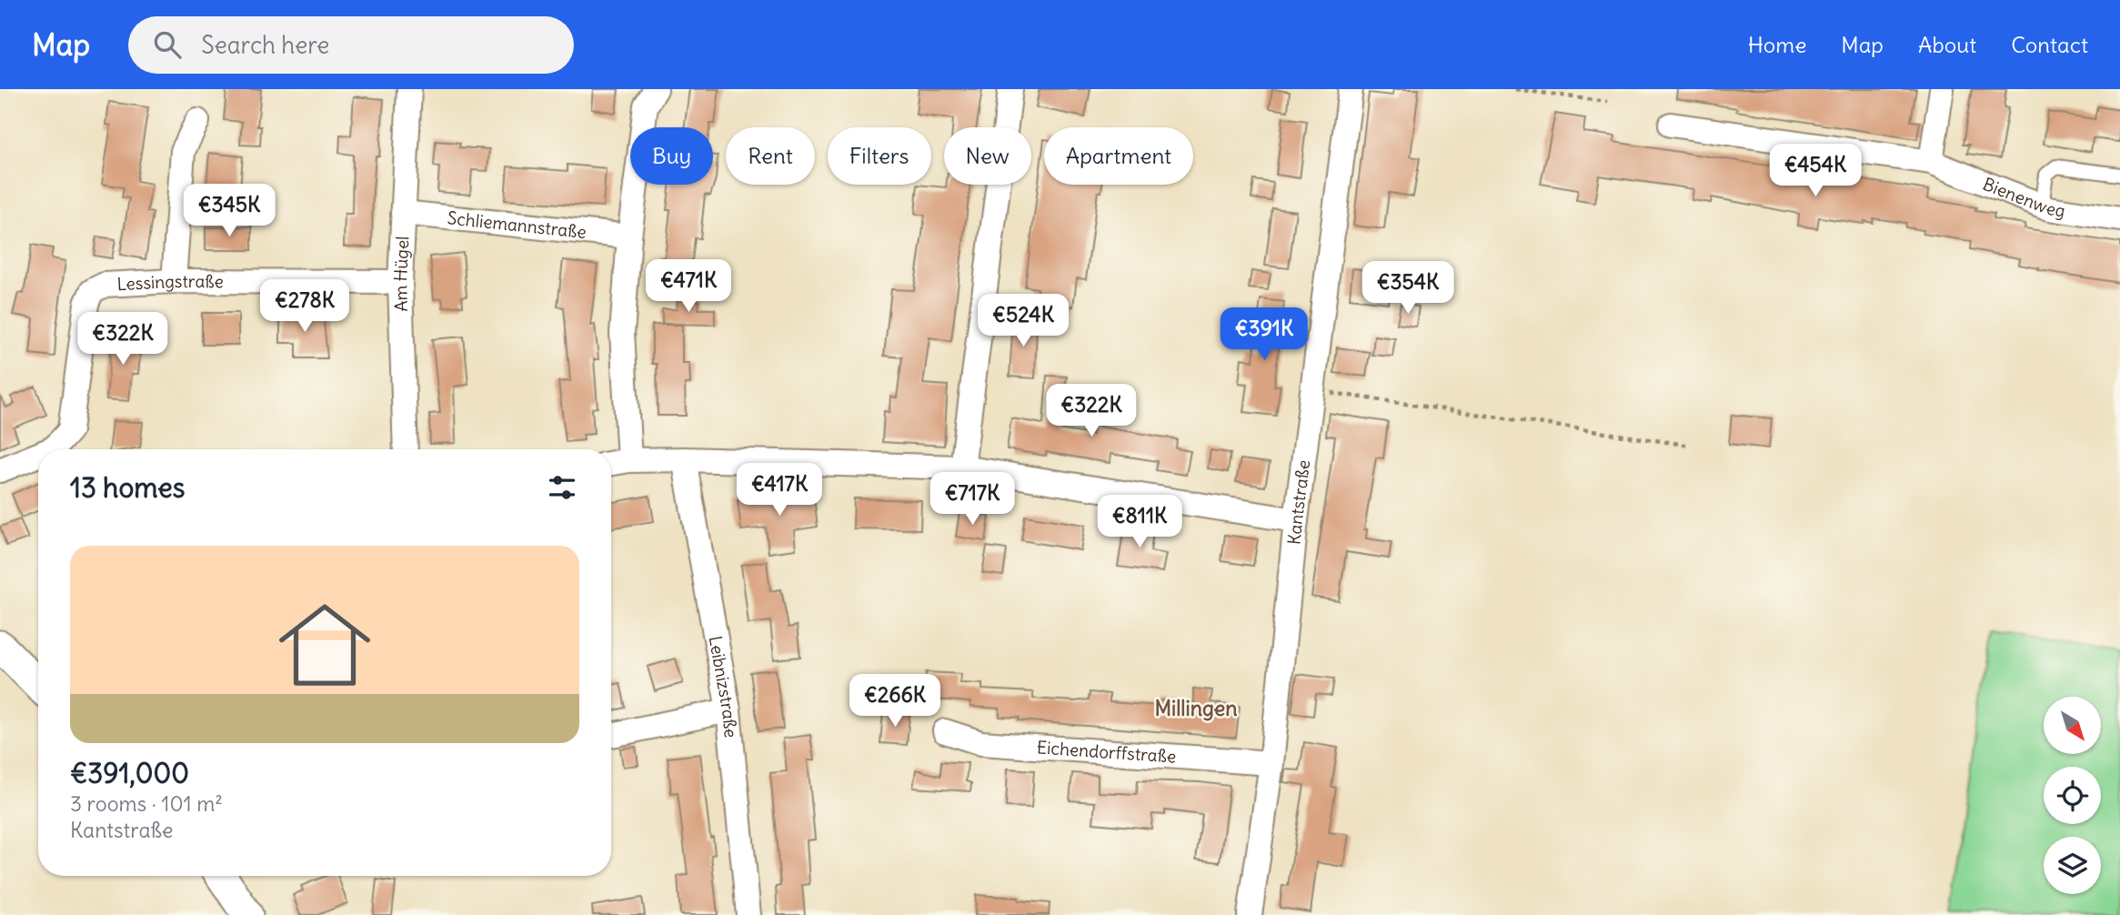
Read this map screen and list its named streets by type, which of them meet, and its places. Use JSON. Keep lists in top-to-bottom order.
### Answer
{
  "streets": {
    "street": [
      "Bienenweg",
      "Schliemannstraße",
      "Am Hügel",
      "Lessingstraße",
      "Kantstraße",
      "Leibnizstraße",
      "Eichendorffstraße"
    ]
  },
  "crossings": [
    ["Schliemannstraße", "Am Hügel"],
    ["Am Hügel", "Lessingstraße"],
    ["Kantstraße", "Eichendorffstraße"]
  ],
  "districts": ["Millingen"],
  "north": "bottom right",
  "page": {
    "header": "Map",
    "search": "Search here",
    "nav": [
      "Home",
      "Map",
      "About",
      "Contact"
    ],
    "chip": [
      "Buy",
      "Rent",
      "Filters",
      "New",
      "Apartment"
    ],
    "price": [
      "€454K",
      "€345K",
      "€471K",
      "€354K",
      "€278K",
      "€524K",
      "€391K",
      "€322K",
      "€322K",
      "€417K",
      "€717K",
      "€811K",
      "€266K"
    ],
    "heading": "13 homes",
    "list": [
      {
        "name": "€391,000",
        "note": "3 rooms · 101 m² · Kantstraße"
      }
    ]
  }
}
